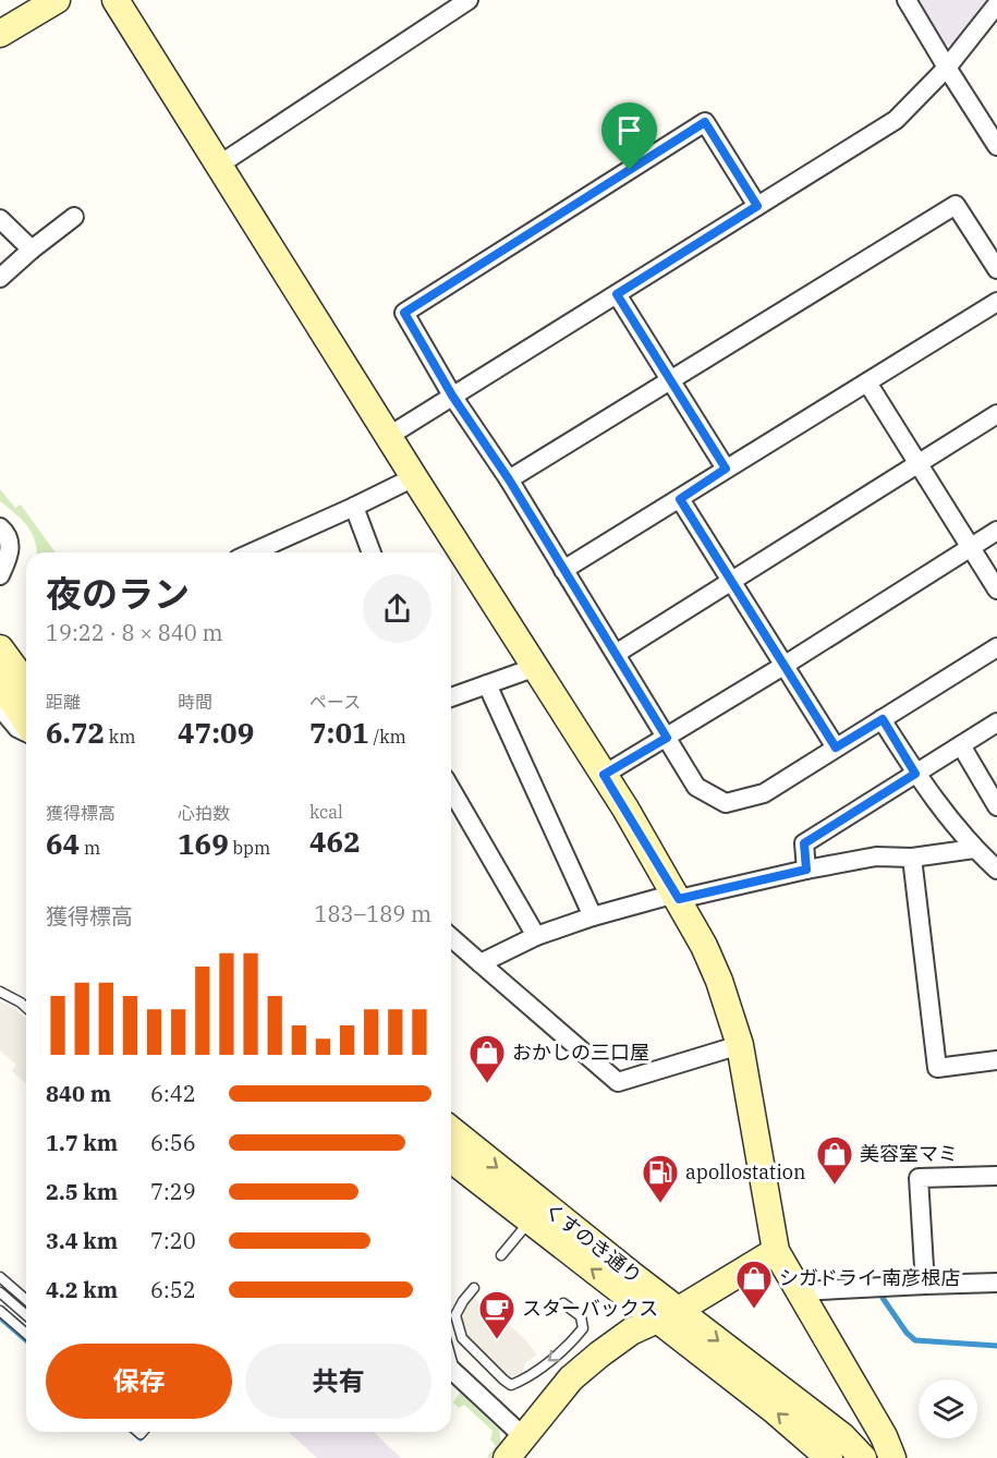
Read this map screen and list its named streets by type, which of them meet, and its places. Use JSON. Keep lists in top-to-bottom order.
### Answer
{
  "streets": {
    "street": ["くすのき通り"]
  },
  "places": {
    "shop": ["おかしの三口屋", "美容室マミ", "シガドライ 南彦根店"],
    "fuel station": ["apollostation"],
    "cafe": ["スターバックス"]
  },
  "page": {
    "heading": ["夜のラン", "19:22 · 8 × 840 m"],
    "stats": [
      ["距離", "6.72 km"],
      ["時間", "47:09"],
      ["ペース", "7:01 /km"],
      ["獲得標高", "64 m"],
      ["心拍数", "169 bpm"],
      ["kcal", "462"]
    ],
    "chart": ["獲得標高", "183–189 m"],
    "list": [
      {
        "name": "840 m",
        "note": "6:42"
      },
      {
        "name": "1.7 km",
        "note": "6:56"
      },
      {
        "name": "2.5 km",
        "note": "7:29"
      },
      {
        "name": "3.4 km",
        "note": "7:20"
      },
      {
        "name": "4.2 km",
        "note": "6:52"
      }
    ],
    "buttons": ["保存", "共有"]
  }
}
